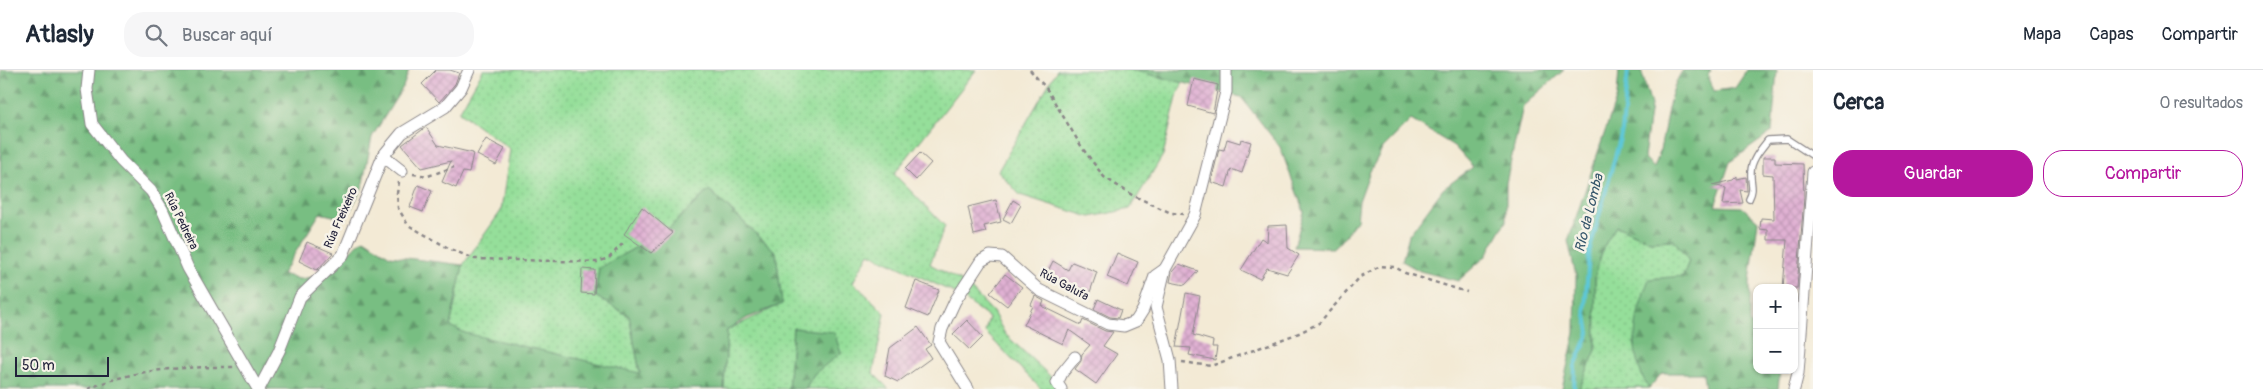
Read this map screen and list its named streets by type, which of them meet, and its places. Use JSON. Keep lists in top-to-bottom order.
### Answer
{
  "streets": {
    "street": ["Rúa Freixeiro", "Rúa Pedreira", "Rúa Galufa"]
  },
  "crossings": [
    ["Rúa Freixeiro", "Rúa Pedreira"]
  ],
  "water": ["Río da Lomba"],
  "scale_bar": "50 m",
  "page": {
    "header": "Atlasly",
    "search": "Buscar aquí",
    "nav": ["Mapa", "Capas", "Compartir"],
    "heading": ["Cerca", "0 resultados"],
    "buttons": ["Guardar", "Compartir"],
    "map_buttons": ["+", "−"],
    "scale": "50 m"
  }
}
